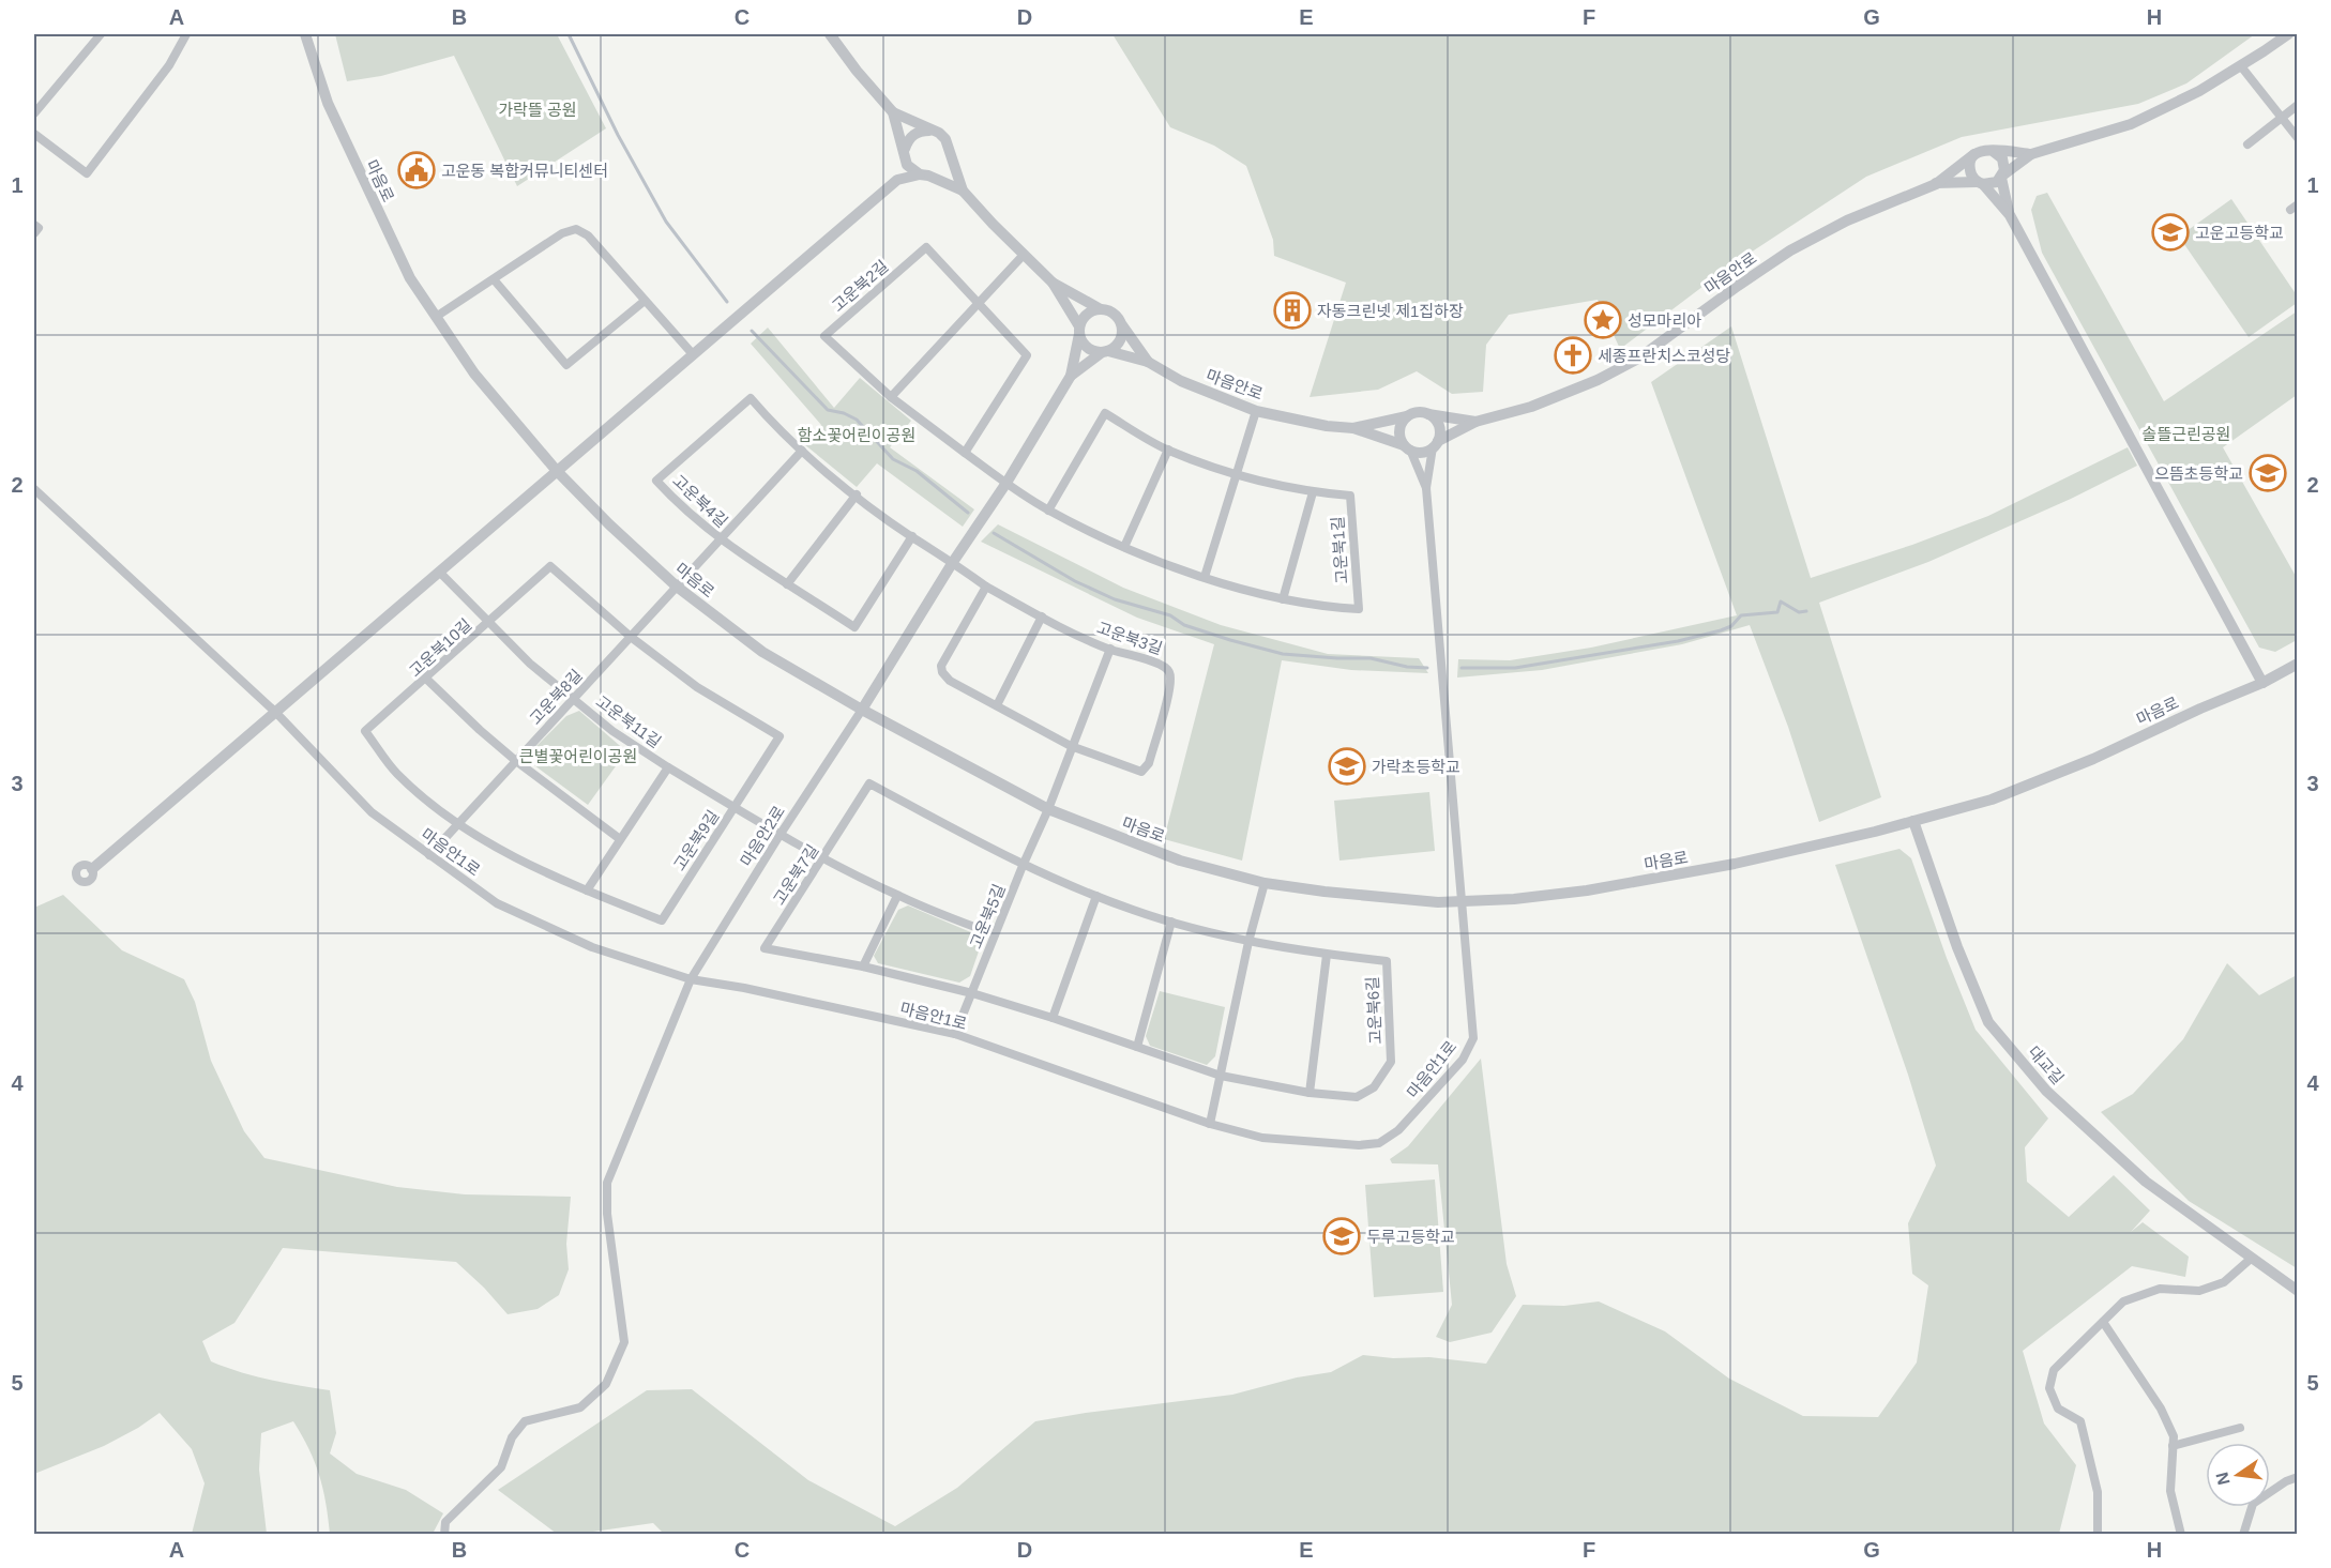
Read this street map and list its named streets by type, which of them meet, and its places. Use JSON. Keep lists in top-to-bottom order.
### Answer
{
  "streets": {
    "street": [
      "마음로",
      "마음안로",
      "고운북2길",
      "고운북4길",
      "고운북1길",
      "고운북3길",
      "고운북10길",
      "고운북8길",
      "고운북11길",
      "마음안2로",
      "고운북9길",
      "마음안1로",
      "고운북7길",
      "고운북5길",
      "고운북6길",
      "대교길"
    ]
  },
  "crossings": [
    ["마음로", "고운북8길"],
    ["마음로", "마음안2로"],
    ["마음로", "마음안1로"],
    ["마음로", "고운북5길"],
    ["마음로", "대교길"],
    ["고운북2길", "고운북1길"],
    ["고운북4길", "고운북3길"],
    ["고운북4길", "고운북8길"],
    ["고운북3길", "고운북5길"],
    ["고운북10길", "고운북8길"],
    ["고운북10길", "고운북11길"],
    ["고운북10길", "고운북9길"],
    ["고운북8길", "고운북11길"],
    ["고운북8길", "고운북9길"],
    ["고운북8길", "마음안1로"],
    ["고운북11길", "고운북9길"],
    ["마음안2로", "마음안1로"],
    ["마음안1로", "고운북5길"],
    ["고운북7길", "고운북5길"],
    ["고운북7길", "고운북6길"],
    ["고운북5길", "고운북6길"]
  ],
  "parks": [
    "가락뜰 공원",
    "솔뜰근린공원",
    "함소꽃어린이공원",
    "큰별꽃어린이공원"
  ],
  "places": {
    "public building": ["고운동 복합커뮤니티센터"],
    "school or university": [
      "고운고등학교",
      "으뜸초등학교",
      "가락초등학교",
      "두루고등학교"
    ],
    "building": ["자동크린넷 제1집하장"],
    "place": ["성모마리아"],
    "church": ["세종프란치스코성당"]
  },
  "north": "left",
  "grid": {
    "columns": [
      "A",
      "B",
      "C",
      "D",
      "E",
      "F",
      "G",
      "H"
    ],
    "rows": [
      "1",
      "2",
      "3",
      "4",
      "5"
    ]
  }
}
